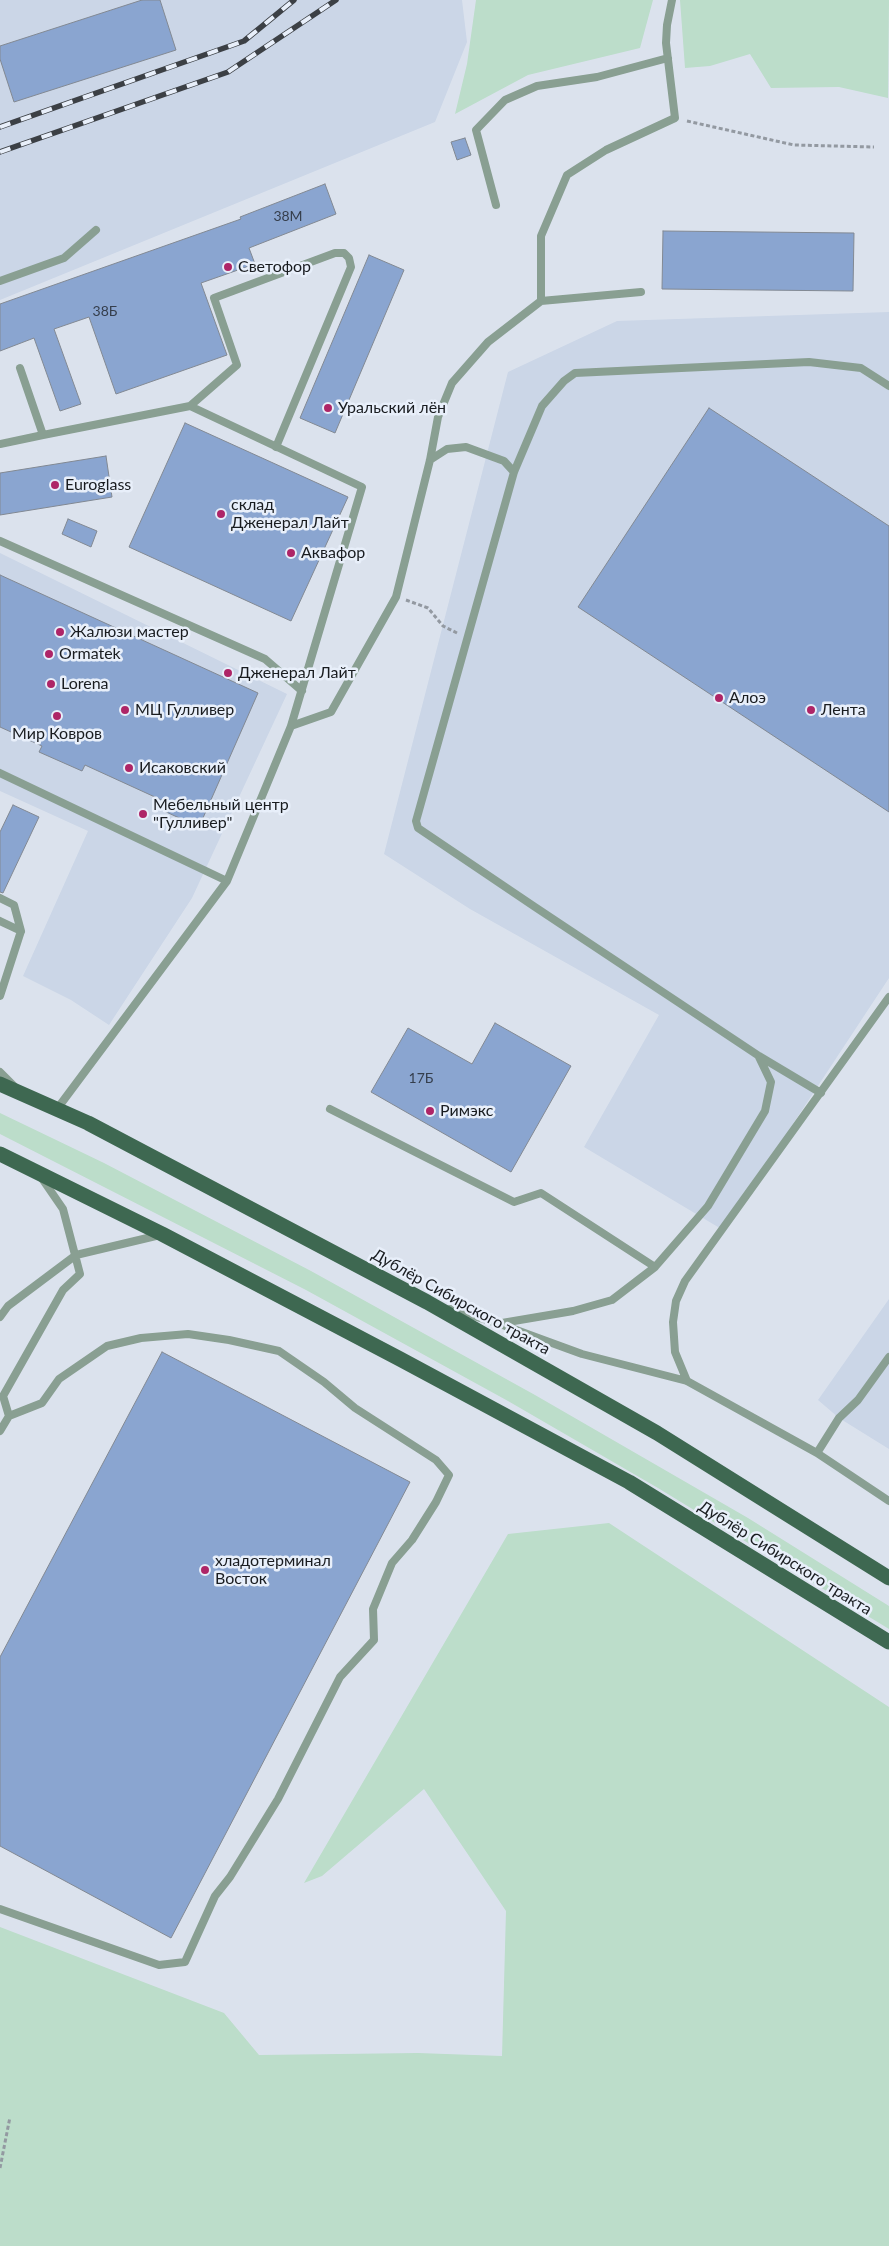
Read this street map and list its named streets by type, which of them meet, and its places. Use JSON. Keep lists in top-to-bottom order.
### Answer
{
  "streets": {
    "main road": ["Дублёр Сибирского тракта"]
  },
  "places": [
    "Светофор",
    "Уральский лён",
    "Euroglass",
    "склад Дженерал Лайт",
    "Аквафор",
    "Жалюзи мастер",
    "Ormatek",
    "Дженерал Лайт",
    "Lorena",
    "Алоэ",
    "МЦ Гулливер",
    "Лента",
    "Мир Ковров",
    "Исаковский",
    "Мебельный центр \"Гулливер\"",
    "Римэкс",
    "хладотерминал Восток"
  ],
  "house_numbers": ["38М", "38Б", "17Б"]
}
